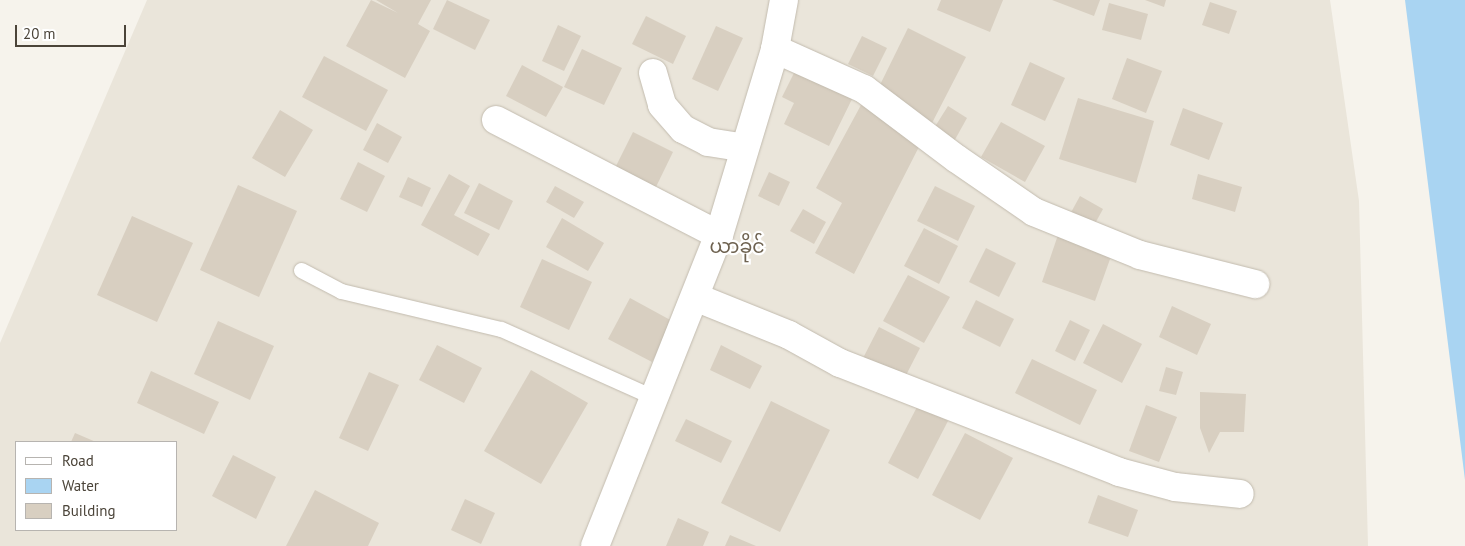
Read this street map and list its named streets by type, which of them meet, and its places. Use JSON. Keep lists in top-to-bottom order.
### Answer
{
  "districts": ["ယာခိုင်"],
  "legend": ["Road", "Water", "Building"],
  "scale_bar": "20 m"
}
